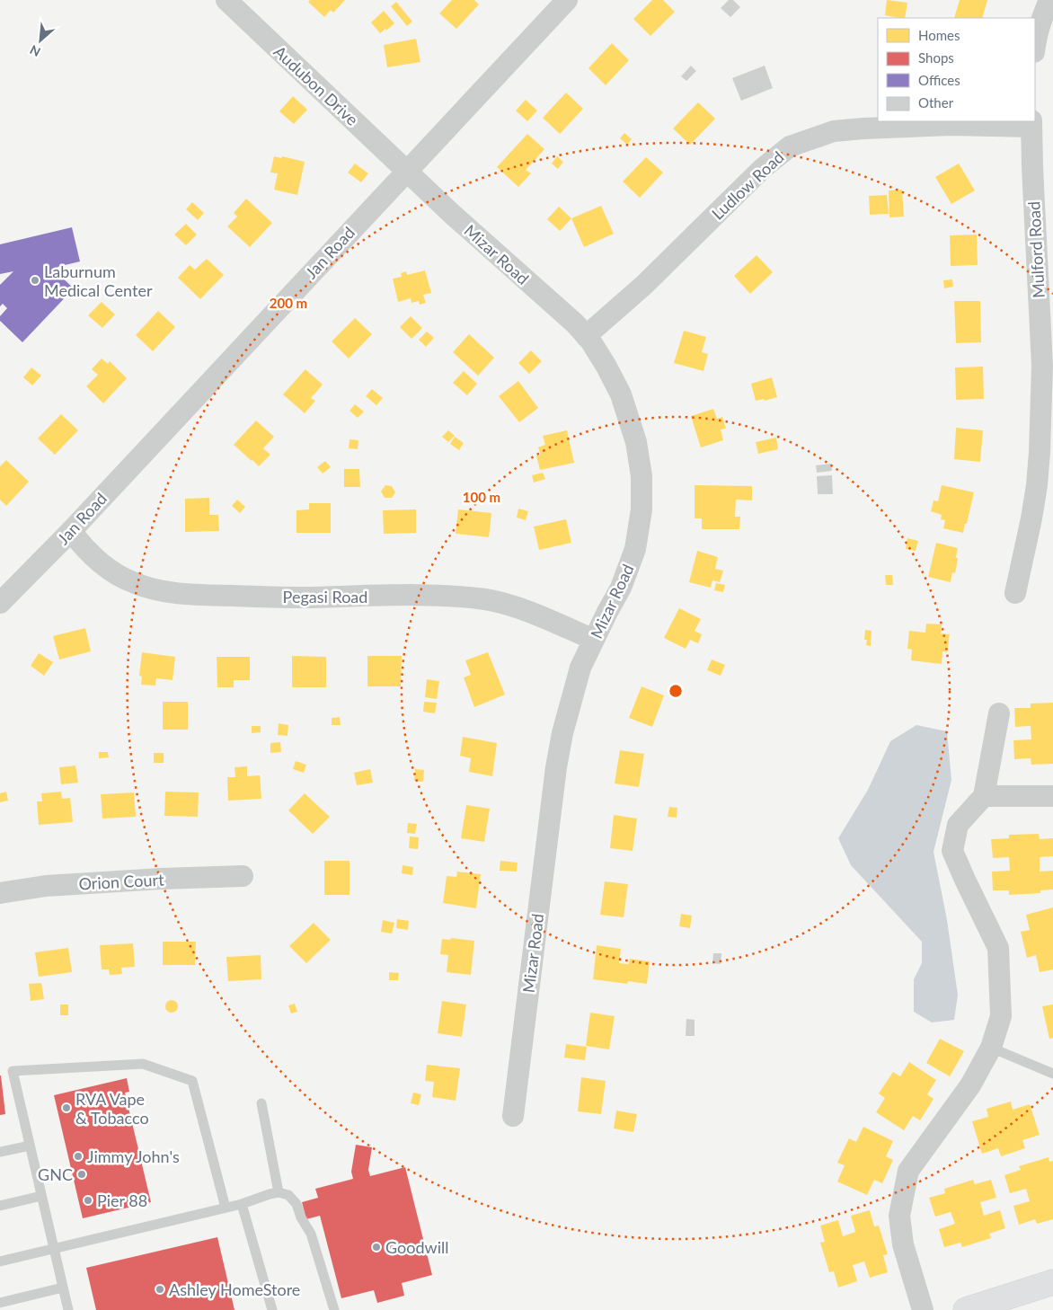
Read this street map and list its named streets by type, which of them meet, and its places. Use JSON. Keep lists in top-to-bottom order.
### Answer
{
  "streets": {
    "street": [
      "Audubon Drive",
      "Ludlow Road",
      "Mulford Road",
      "Jan Road",
      "Mizar Road",
      "Pegasi Road",
      "Orion Court"
    ]
  },
  "crossings": [
    ["Audubon Drive", "Jan Road"],
    ["Audubon Drive", "Mizar Road"],
    ["Ludlow Road", "Mulford Road"],
    ["Ludlow Road", "Mizar Road"],
    ["Jan Road", "Mizar Road"],
    ["Jan Road", "Pegasi Road"],
    ["Mizar Road", "Pegasi Road"]
  ],
  "places": [
    "Laburnum Medical Center",
    "RVA Vape & Tobacco",
    "Jimmy John's",
    "GNC",
    "Pier 88",
    "Goodwill",
    "Ashley HomeStore"
  ],
  "legend": [
    "Homes",
    "Shops",
    "Offices",
    "Other"
  ],
  "north": "bottom left",
  "rings": ["200 m", "100 m"]
}
